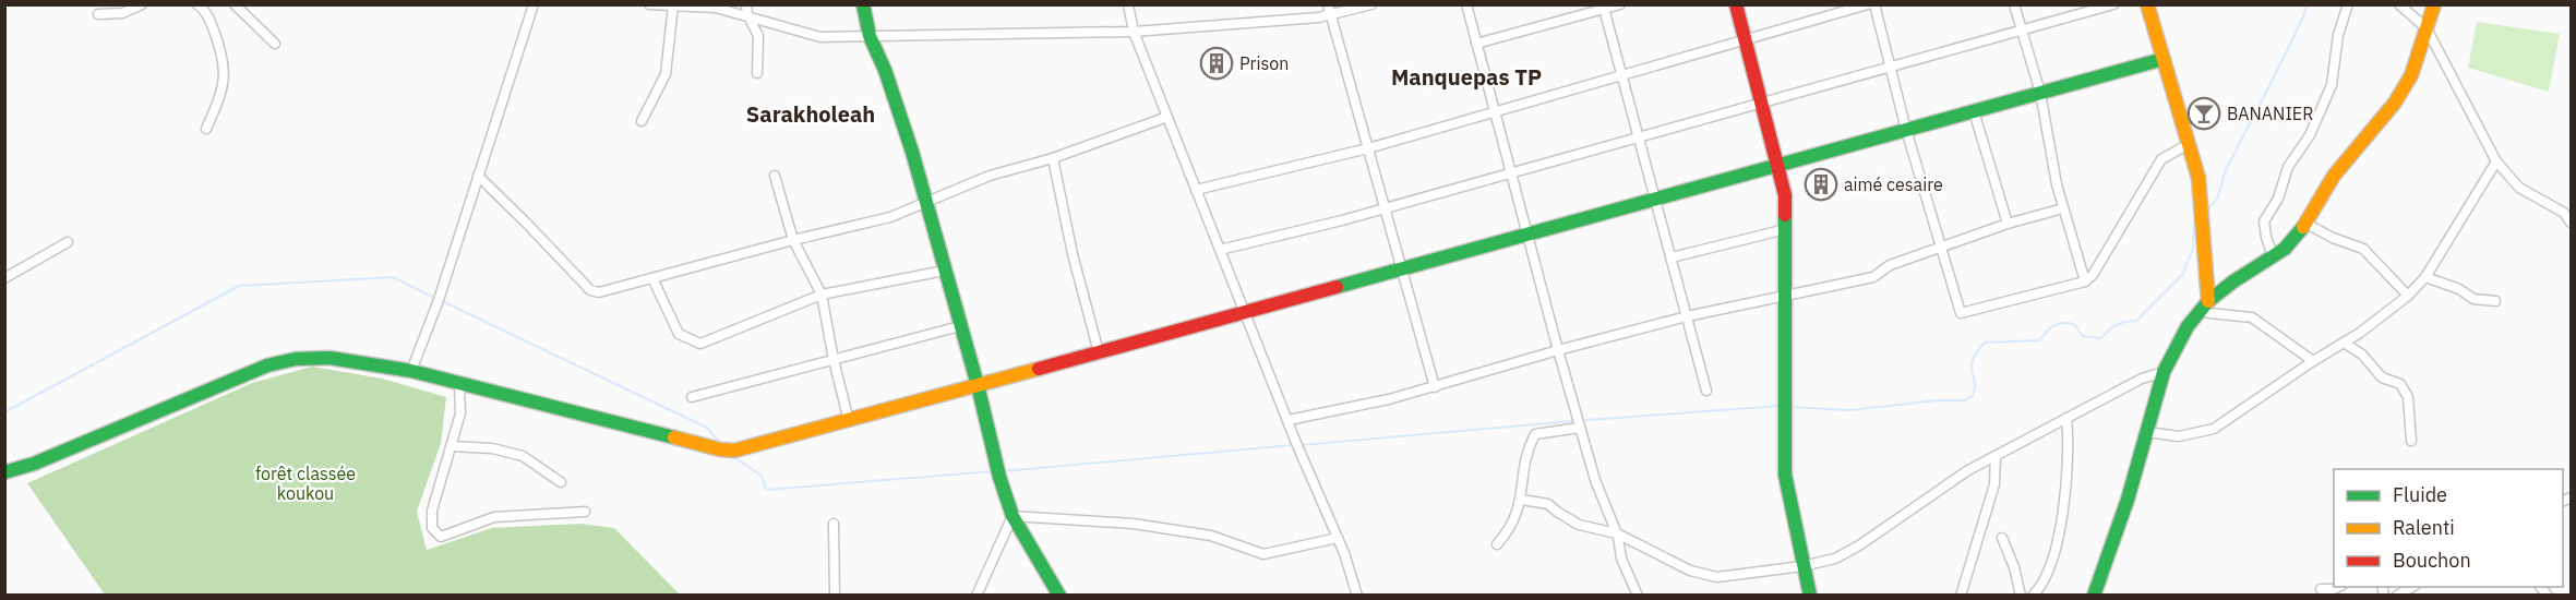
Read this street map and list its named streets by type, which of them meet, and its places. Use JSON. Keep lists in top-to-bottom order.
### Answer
{
  "districts": ["Manquepas TP", "Sarakholeah"],
  "parks": ["forêt classée koukou"],
  "places": {
    "building": ["Prison", "aimé cesaire"],
    "bar": ["BANANIER"]
  },
  "legend": ["Fluide", "Ralenti", "Bouchon"]
}
